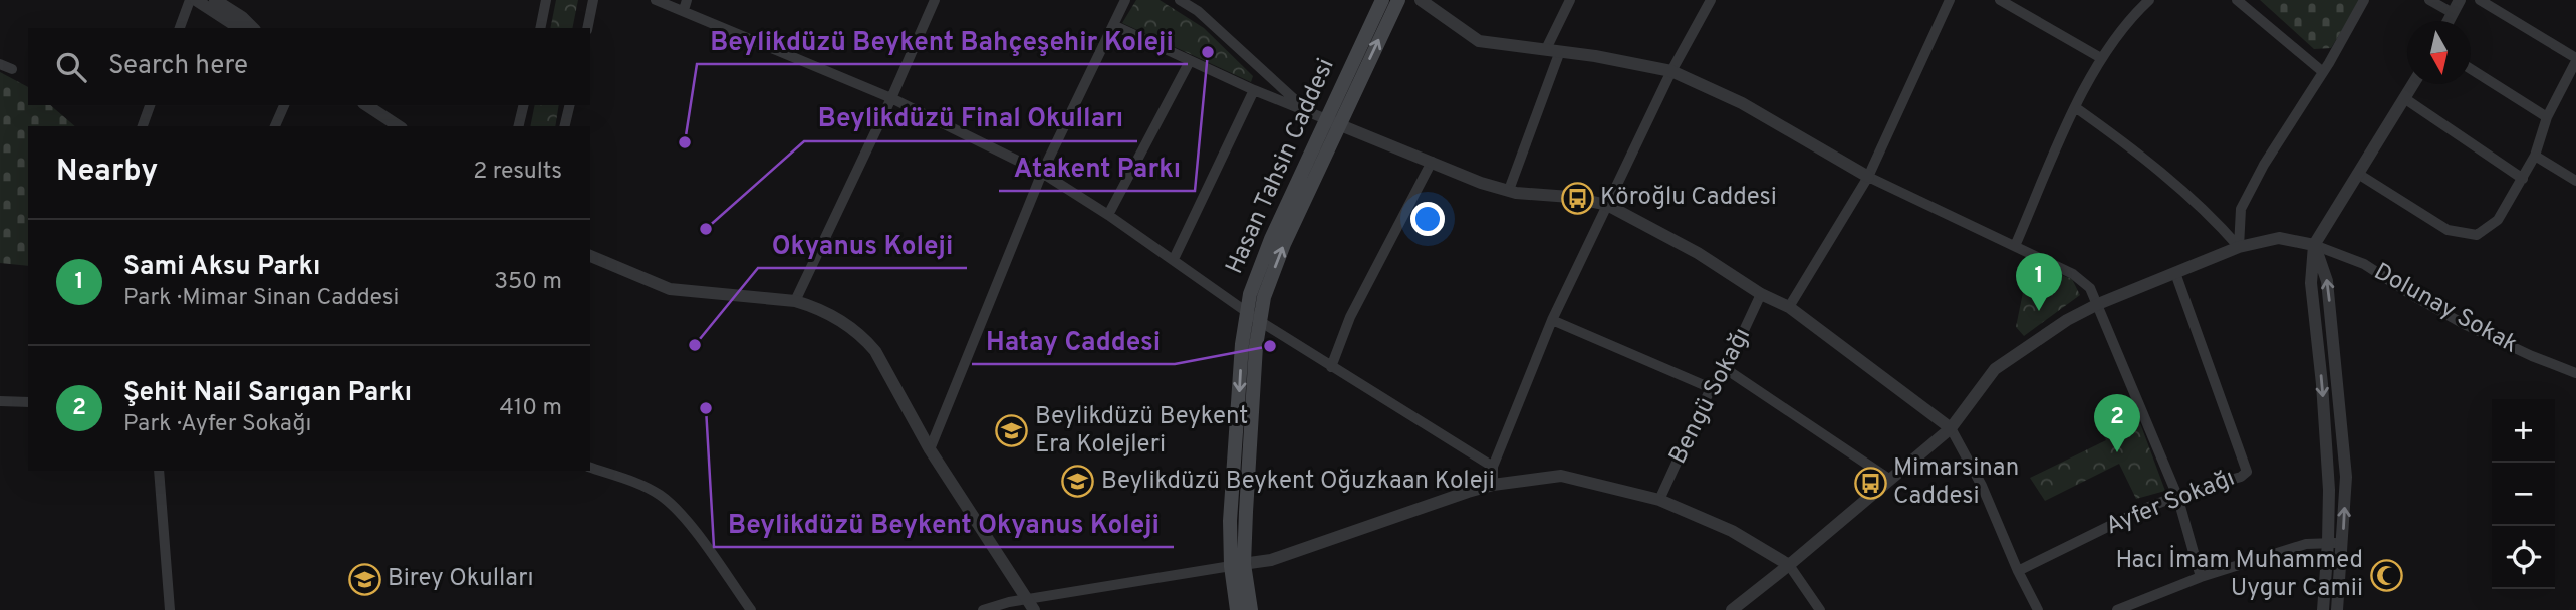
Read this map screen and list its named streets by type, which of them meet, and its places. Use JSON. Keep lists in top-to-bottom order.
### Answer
{
  "streets": {
    "main road": ["Hasan Tahsin Caddesi"],
    "street": ["Dolunay Sokak", "Bengü Sokağı", "Ayfer Sokağı"]
  },
  "places": {
    "other": [
      "Atakent Parkı",
      "Beylikdüzü Beykent Bahçeşehir Koleji",
      "Beylikdüzü Final Okulları",
      "Okyanus Koleji",
      "Hatay Caddesi",
      "Beylikdüzü Beykent Okyanus Koleji"
    ],
    "bus stop": ["Köroğlu Caddesi", "Mimarsinan Caddesi"],
    "school or university": ["Beylikdüzü Beykent Era Kolejleri", "Beylikdüzü Beykent Oğuzkaan Koleji", "Birey Okulları"],
    "mosque": ["Hacı İmam Muhammed Uygur Camii"]
  },
  "north": "bottom",
  "page": {
    "search": "Search here",
    "heading": ["Nearby", "2 results"],
    "list": [
      {
        "mark": "1",
        "name": "Sami Aksu Parkı",
        "note": "Park · Mimar Sinan Caddesi",
        "value": "350 m"
      },
      {
        "mark": "2",
        "name": "Şehit Nail Sarıgan Parkı",
        "note": "Park · Ayfer Sokağı",
        "value": "410 m"
      }
    ],
    "pins": ["1", "2"],
    "map_buttons": ["+", "−"]
  }
}
